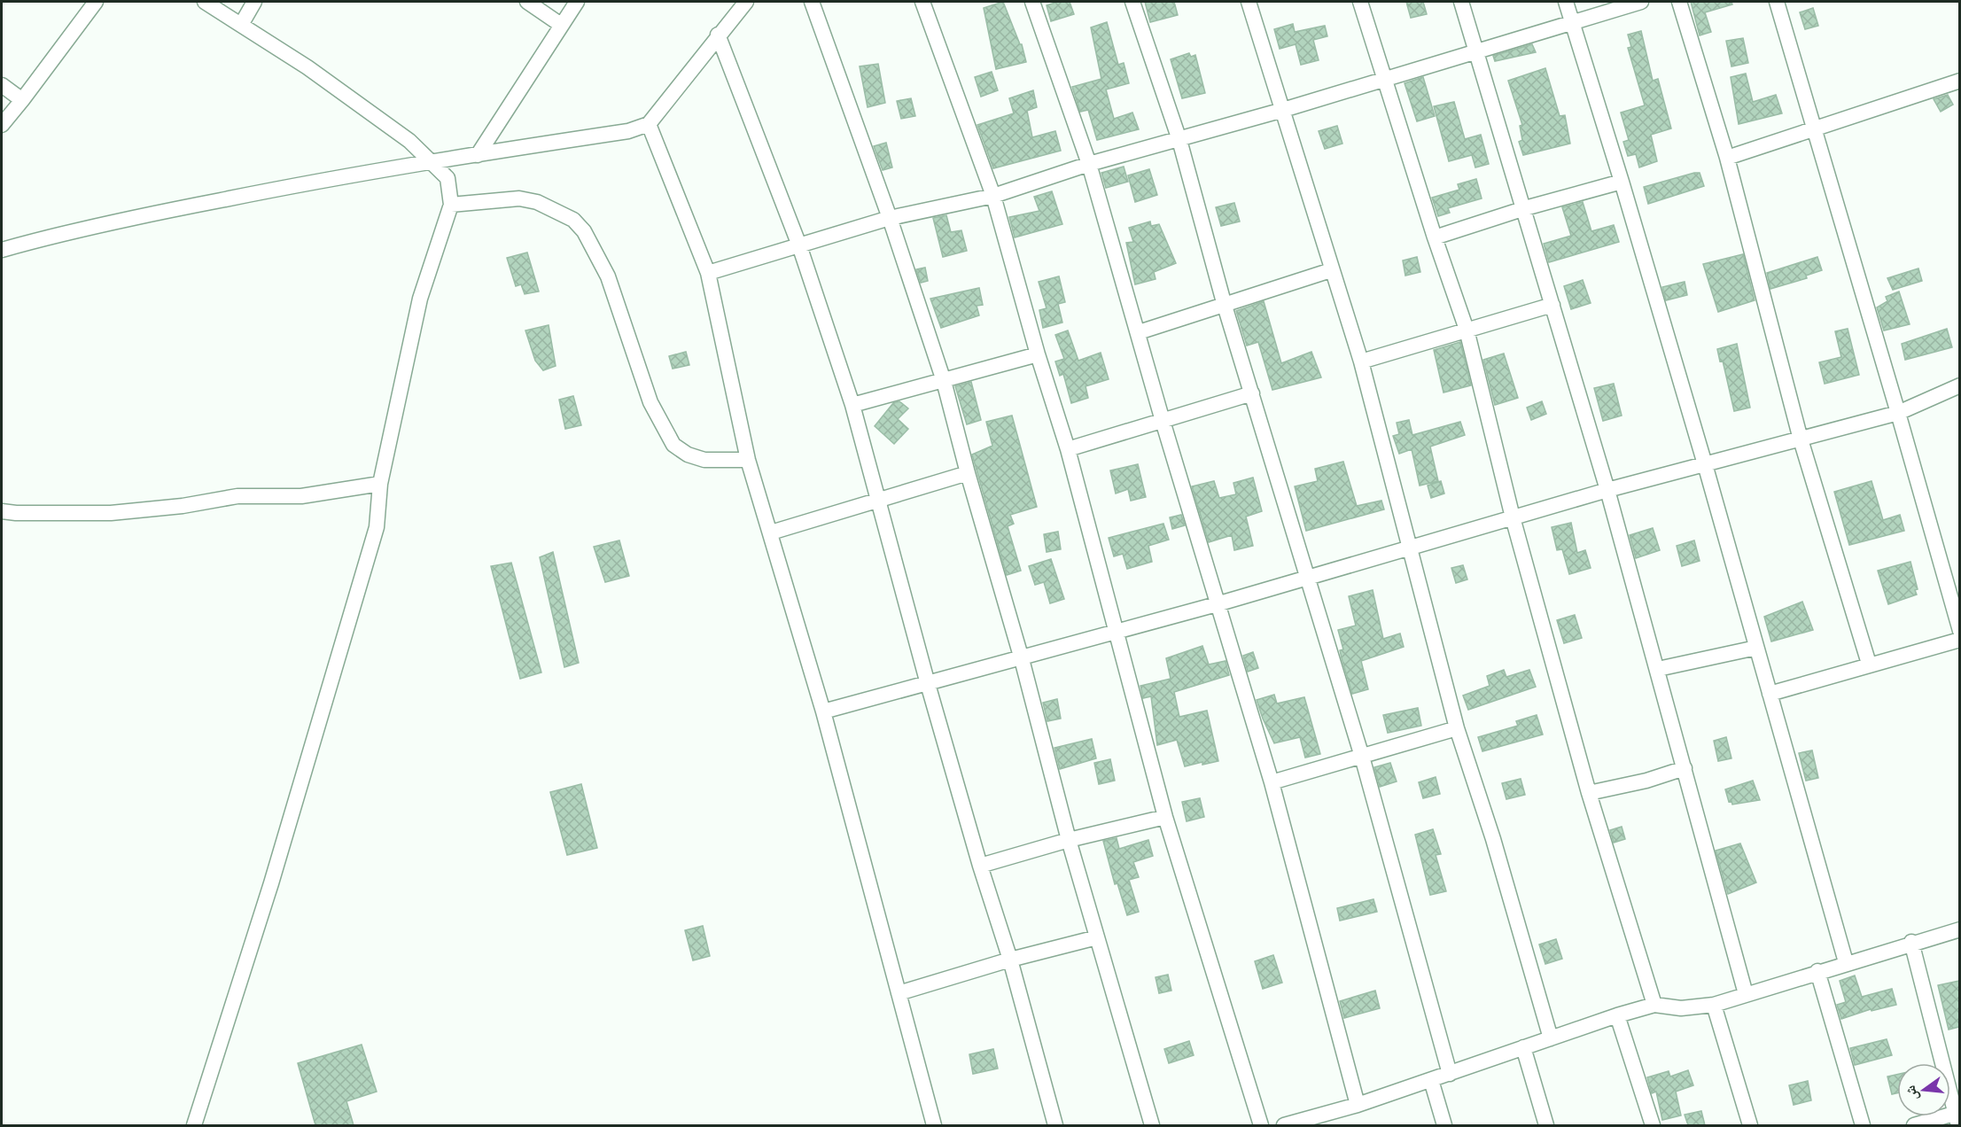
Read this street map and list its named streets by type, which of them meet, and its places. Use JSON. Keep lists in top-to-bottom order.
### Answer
{
  "north": "left"
}
